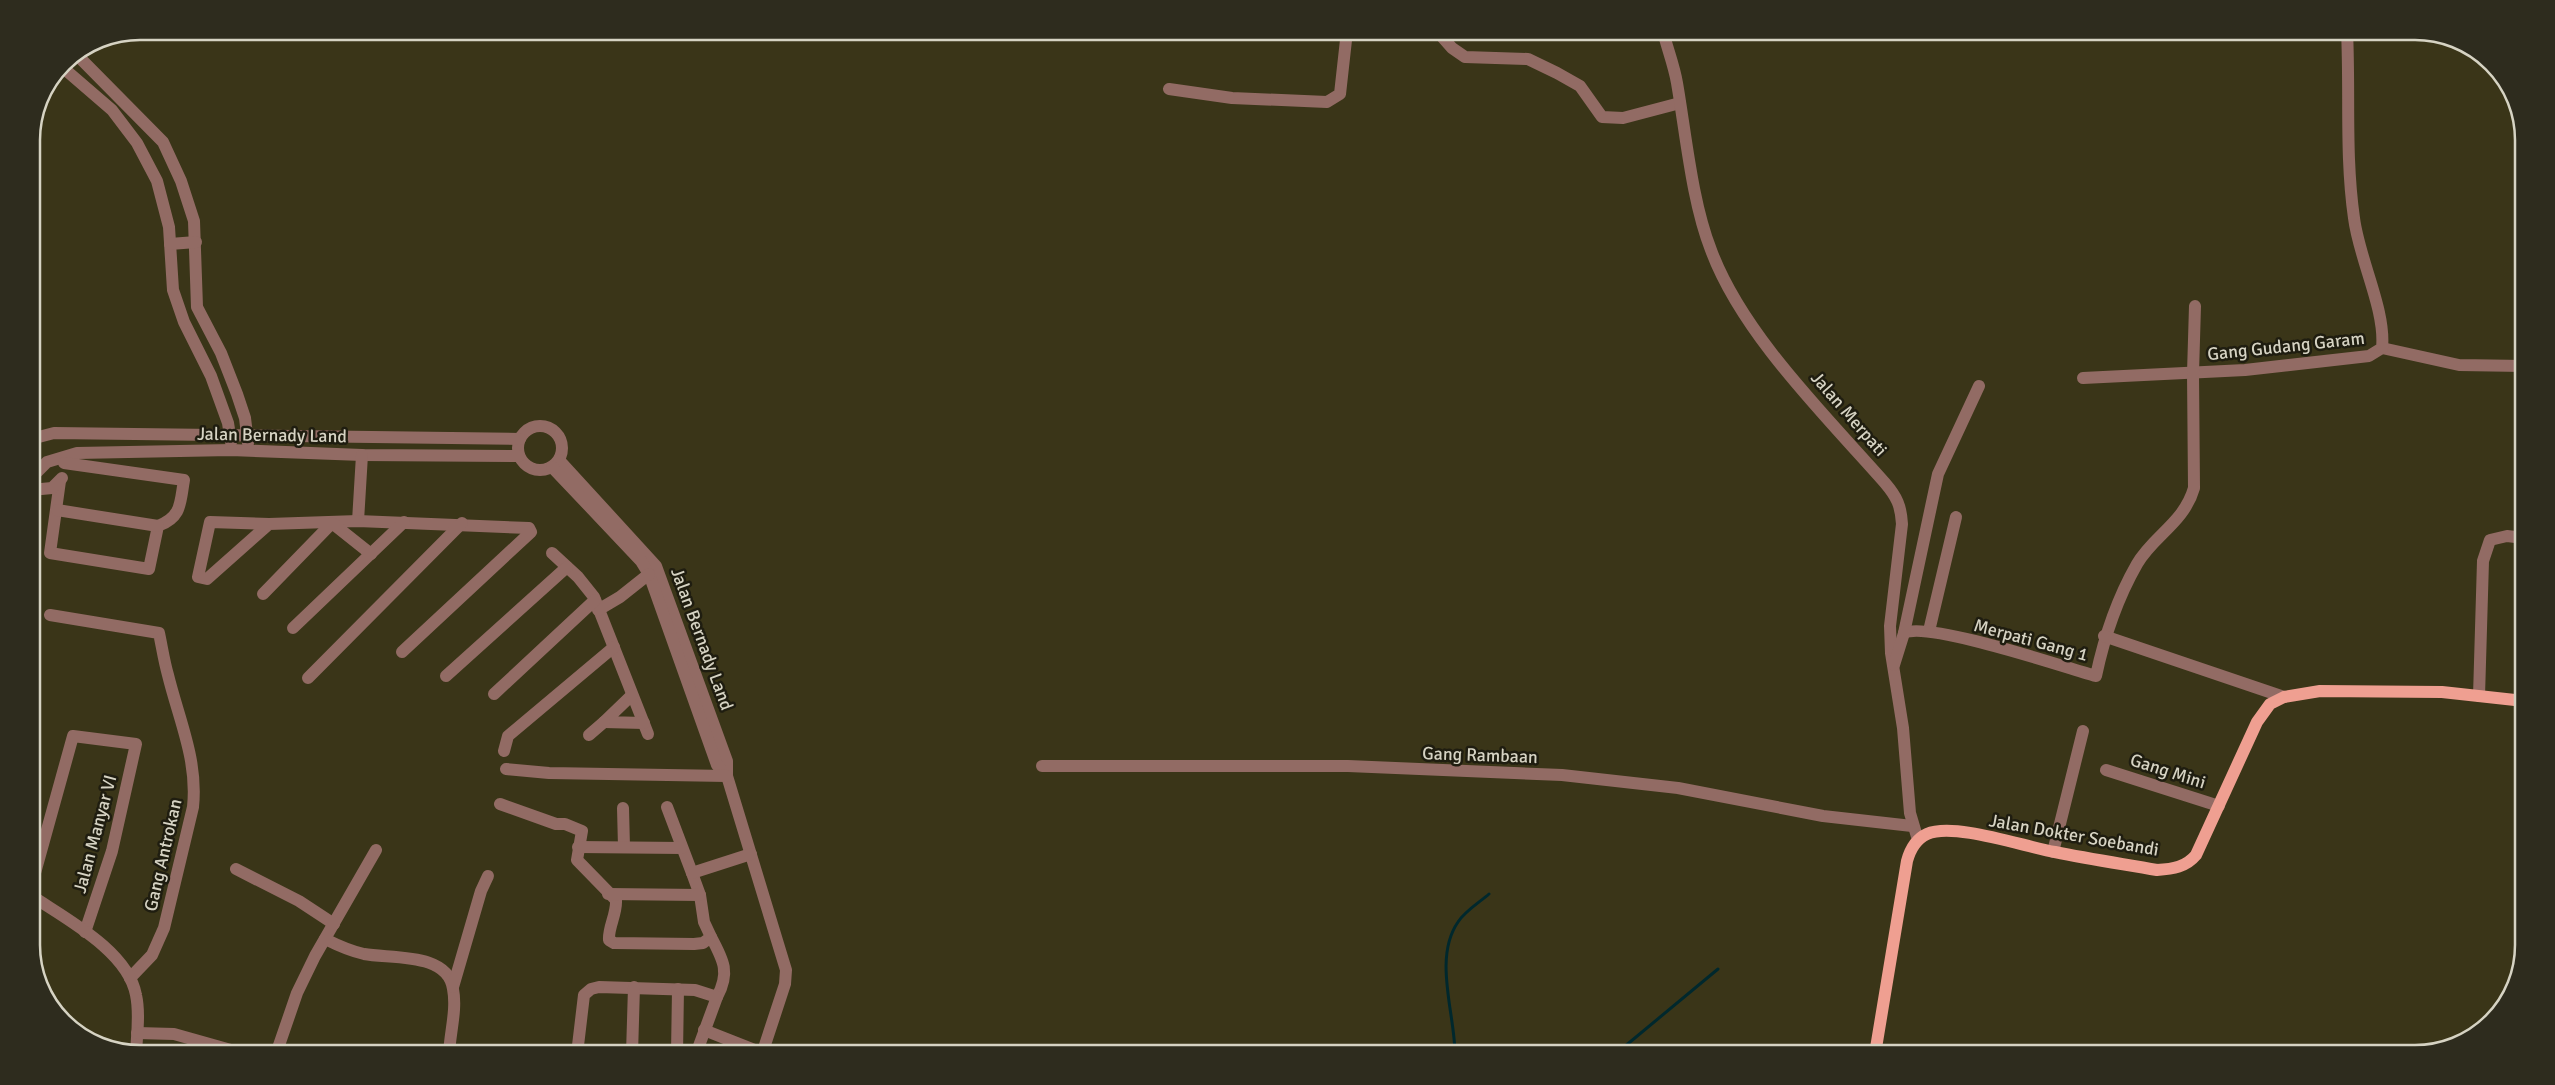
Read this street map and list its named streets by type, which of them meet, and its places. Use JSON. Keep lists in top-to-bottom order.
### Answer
{
  "streets": {
    "main road": ["Jalan Dokter Soebandi"],
    "street": [
      "Gang Gudang Garam",
      "Jalan Merpati",
      "Jalan Bernady Land",
      "Merpati Gang 1",
      "Gang Rambaan",
      "Gang Mini",
      "Jalan Manyar VI",
      "Gang Antrokan"
    ]
  },
  "crossings": [
    ["Gang Gudang Garam", "Merpati Gang 1"],
    ["Jalan Merpati", "Gang Rambaan"],
    ["Jalan Merpati", "Jalan Dokter Soebandi"],
    ["Gang Mini", "Jalan Dokter Soebandi"]
  ]
}
